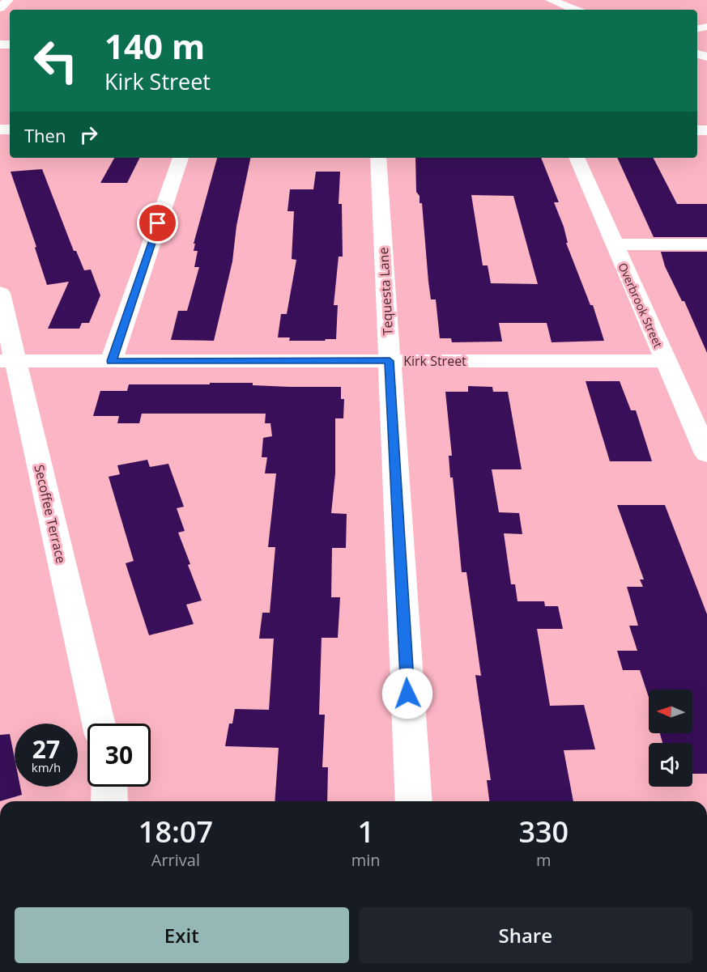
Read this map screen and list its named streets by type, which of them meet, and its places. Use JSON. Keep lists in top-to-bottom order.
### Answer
{
  "streets": {
    "street": [
      "Tequesta Lane",
      "Overbrook Street",
      "Kirk Street",
      "Secoffee Terrace"
    ]
  },
  "crossings": [
    ["Tequesta Lane", "Kirk Street"],
    ["Overbrook Street", "Kirk Street"],
    ["Kirk Street", "Secoffee Terrace"]
  ],
  "north": "left",
  "page": {
    "turn": ["140 m", "Kirk Street"],
    "then": "Then",
    "speed": "27 km/h",
    "limit": "30",
    "eta": [
      "18:07",
      "Arrival",
      "1",
      "min",
      "330",
      "m"
    ],
    "buttons": ["Exit", "Share"]
  }
}
